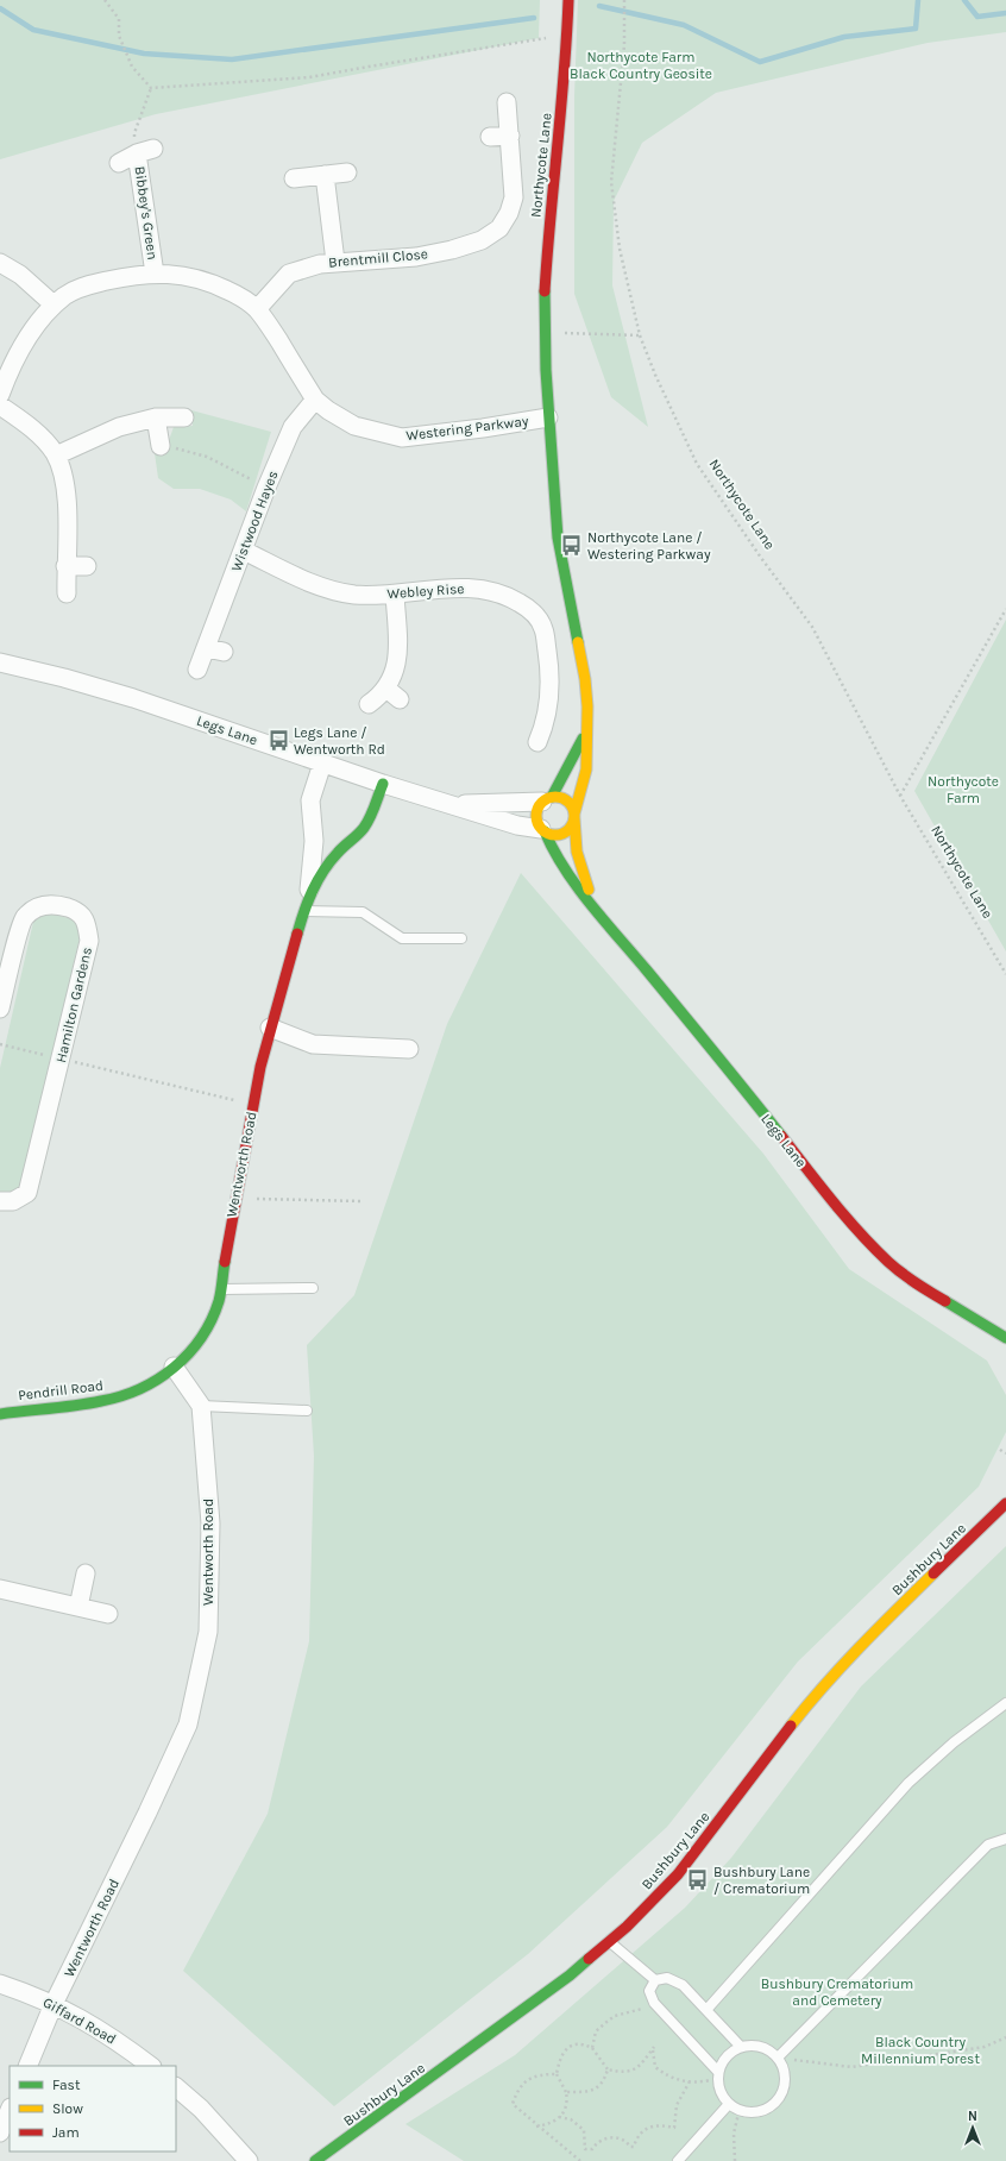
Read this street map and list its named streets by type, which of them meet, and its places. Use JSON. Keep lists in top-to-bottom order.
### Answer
{
  "streets": {
    "street": [
      "Northycote Lane",
      "Bibbey's Green",
      "Brentmill Close",
      "Westering Parkway",
      "Wistwood Hayes",
      "Webley Rise",
      "Legs Lane",
      "Hamilton Gardens",
      "Wentworth Road",
      "Pendrill Road",
      "Bushbury Lane",
      "Giffard Road"
    ]
  },
  "crossings": [
    ["Northycote Lane", "Westering Parkway"],
    ["Northycote Lane", "Legs Lane"],
    ["Bibbey's Green", "Westering Parkway"],
    ["Brentmill Close", "Westering Parkway"],
    ["Westering Parkway", "Wistwood Hayes"],
    ["Wistwood Hayes", "Webley Rise"],
    ["Legs Lane", "Wentworth Road"],
    ["Wentworth Road", "Pendrill Road"],
    ["Wentworth Road", "Giffard Road"]
  ],
  "parks": [
    "Northycote Farm Black Country Geosite",
    "Northycote Farm",
    "Bushbury Crematorium and Cemetery",
    "Black Country Millennium Forest"
  ],
  "places": {
    "bus stop": ["Northycote Lane / Westering Parkway", "Legs Lane / Wentworth Rd", "Bushbury Lane / Crematorium"]
  },
  "legend": ["Fast", "Slow", "Jam"],
  "north": "top"
}
